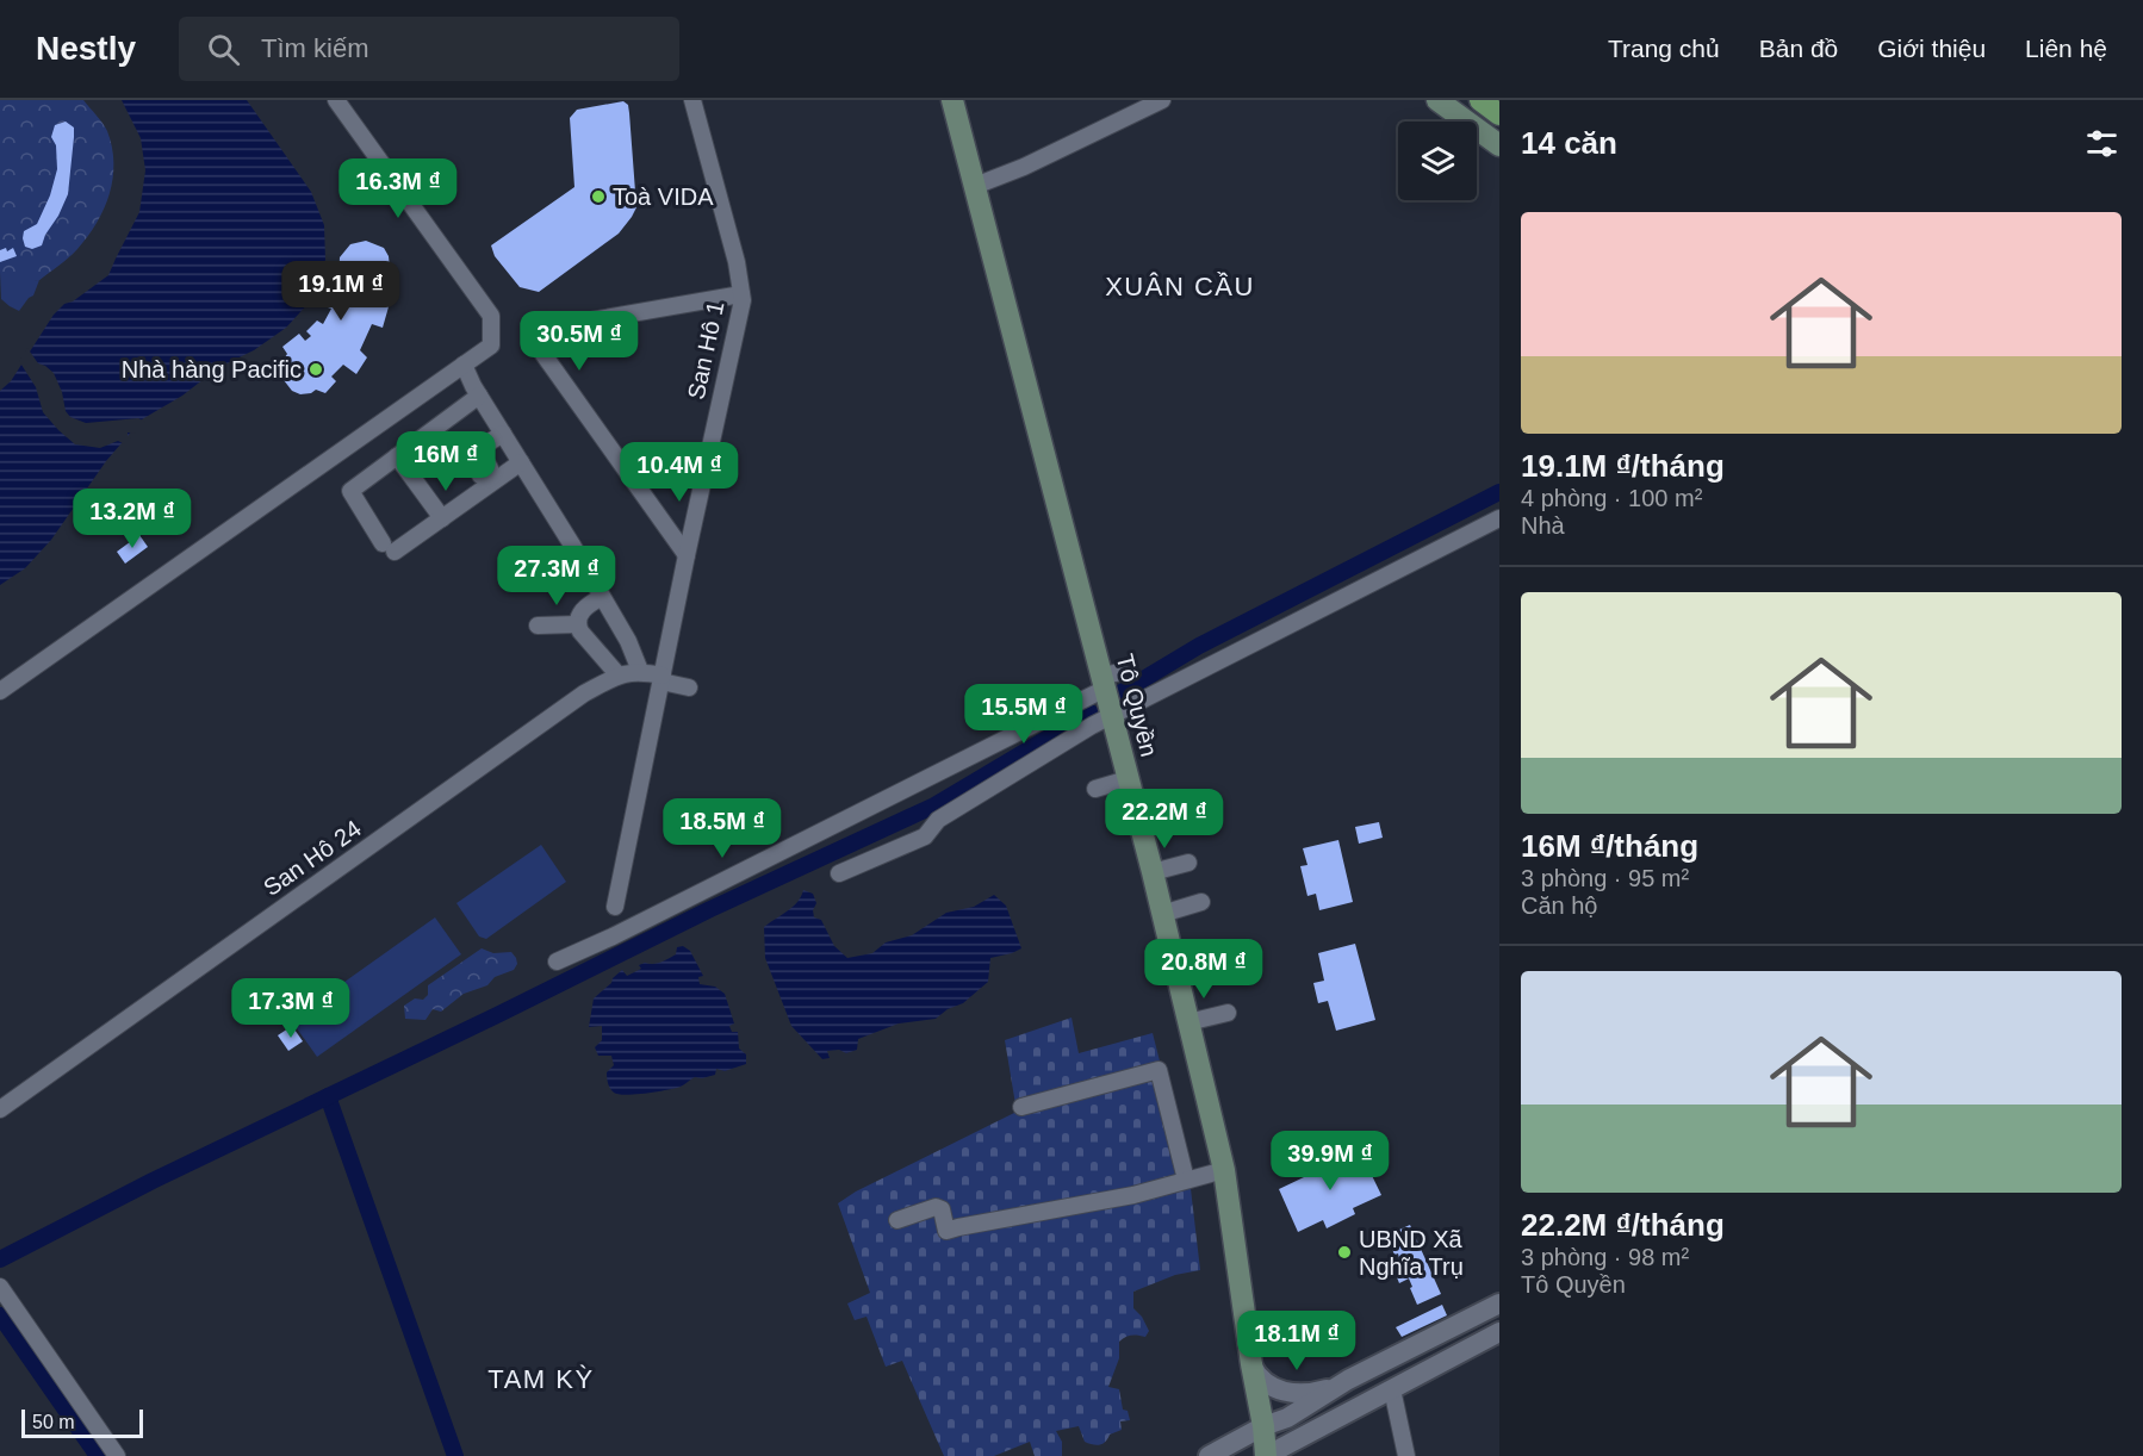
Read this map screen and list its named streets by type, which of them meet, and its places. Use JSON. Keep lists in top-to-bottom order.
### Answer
{
  "streets": {
    "main road": ["Tô Quyền"],
    "street": ["San Hô 1", "San Hô 24"]
  },
  "crossings": [
    ["San Hô 1", "San Hô 24"]
  ],
  "districts": ["XUÂN CẦU", "TAM KỲ"],
  "places": ["Toà VIDA", "Nhà hàng Pacific", "UBND Xã Nghĩa Trụ"],
  "scale_bar": "50 m",
  "page": {
    "header": "Nestly",
    "search": "Tìm kiếm",
    "nav": [
      "Trang chủ",
      "Bản đồ",
      "Giới thiệu",
      "Liên hệ"
    ],
    "heading": "14 căn",
    "price": [
      "16.3M ₫",
      "19.1M ₫",
      "30.5M ₫",
      "16M ₫",
      "10.4M ₫",
      "13.2M ₫",
      "27.3M ₫",
      "15.5M ₫",
      "22.2M ₫",
      "18.5M ₫",
      "20.8M ₫",
      "17.3M ₫",
      "39.9M ₫",
      "18.1M ₫"
    ],
    "list": [
      {
        "name": "19.1M ₫/tháng",
        "note": "4 phòng · 100 m² · Nhà"
      },
      {
        "name": "16M ₫/tháng",
        "note": "3 phòng · 95 m² · Căn hộ"
      },
      {
        "name": "22.2M ₫/tháng",
        "note": "3 phòng · 98 m² · Tô Quyền"
      }
    ],
    "scale": "50 m"
  }
}
